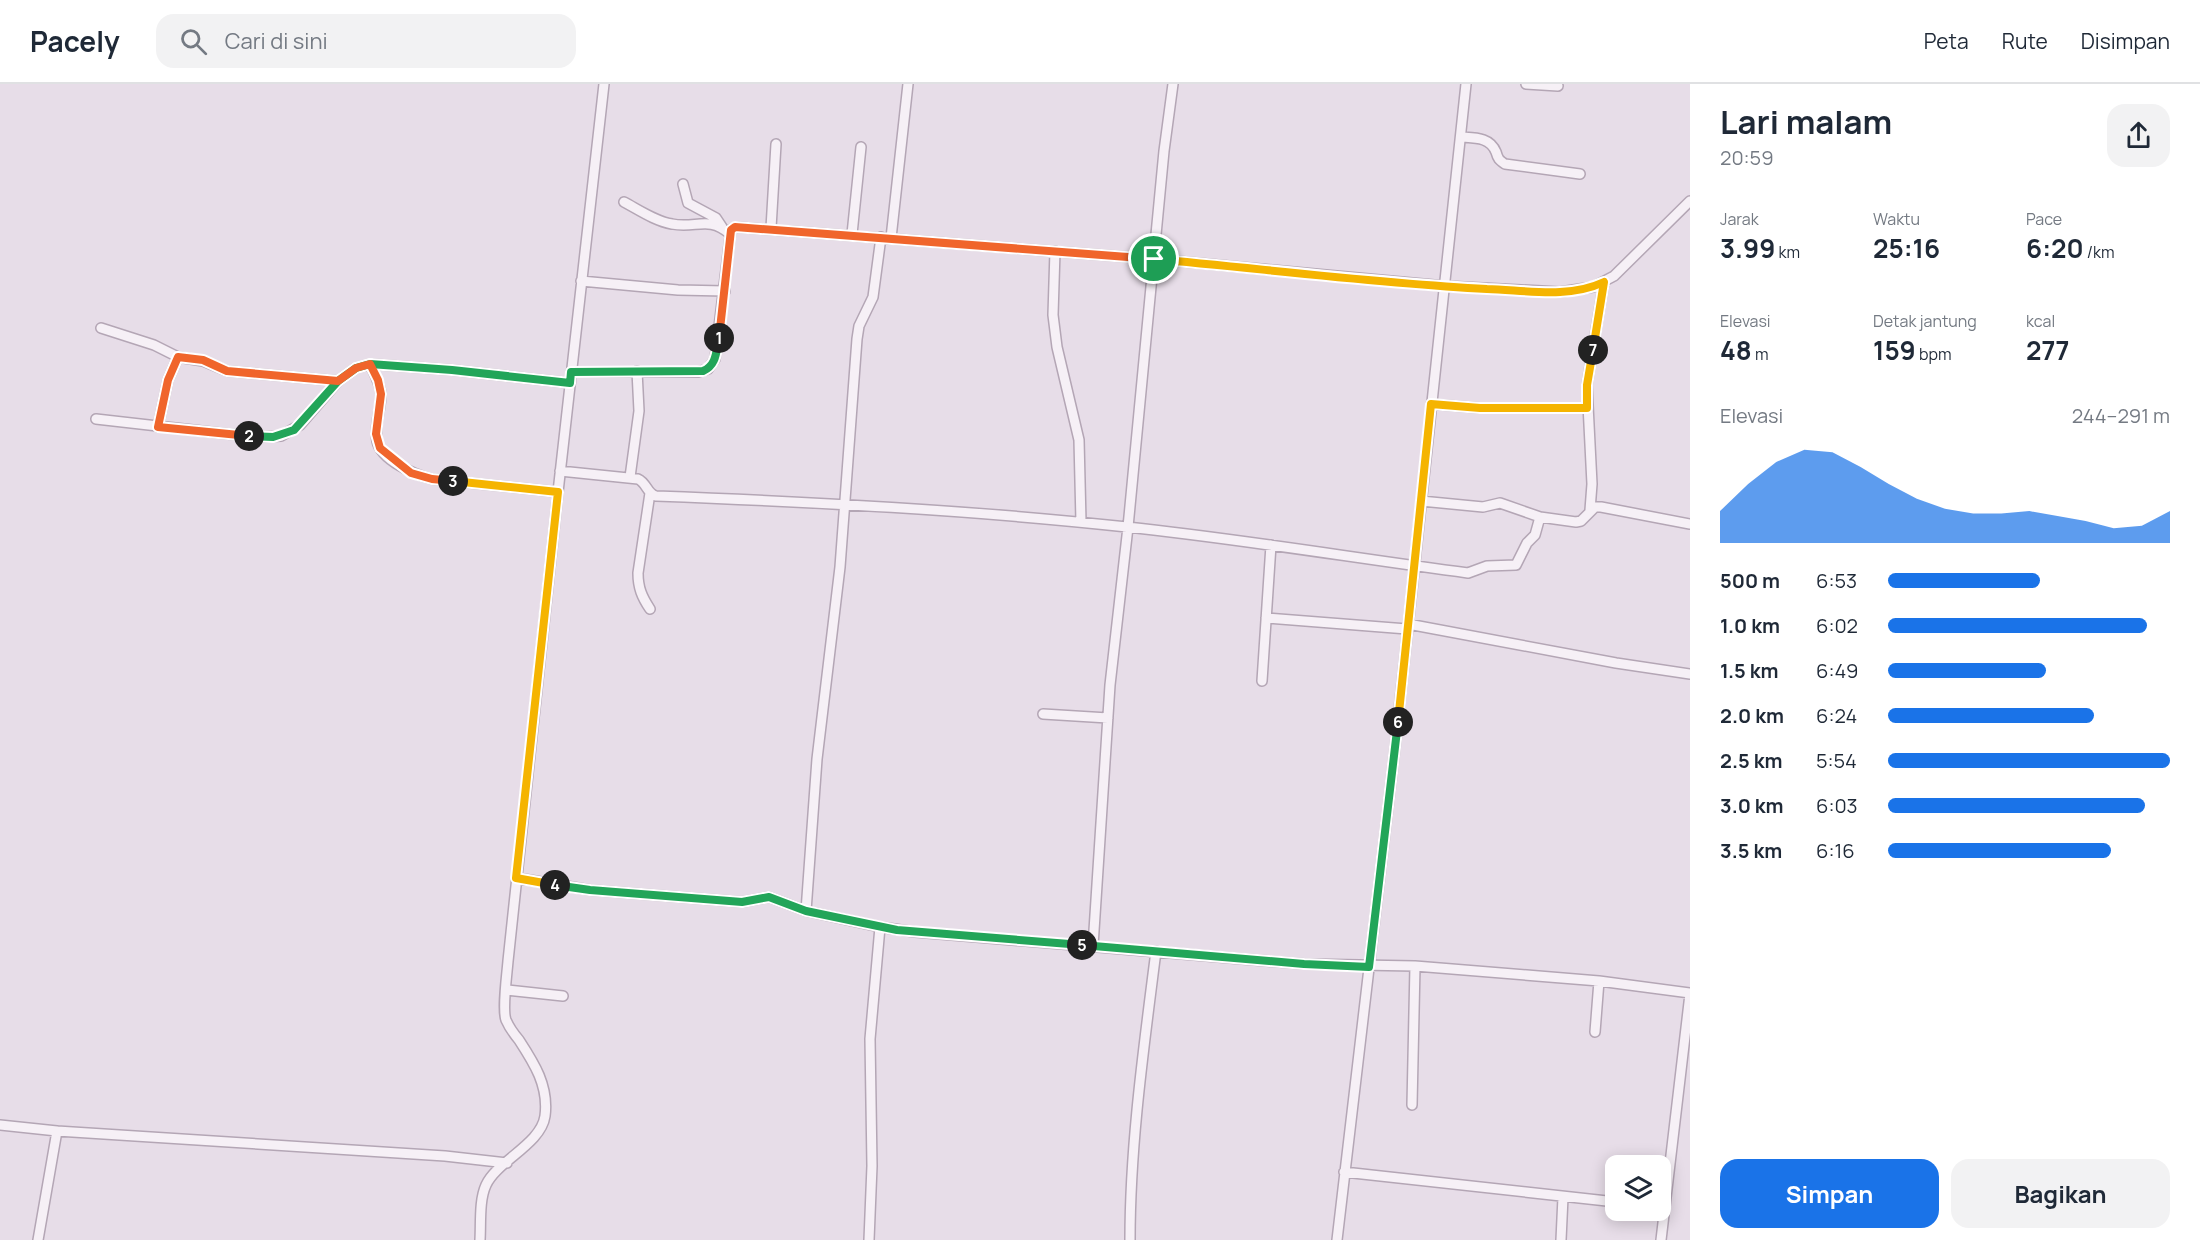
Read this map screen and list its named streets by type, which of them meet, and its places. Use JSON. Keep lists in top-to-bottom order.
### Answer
{
  "page": {
    "header": "Pacely",
    "search": "Cari di sini",
    "nav": ["Peta", "Rute", "Disimpan"],
    "heading": ["Lari malam", "20:59"],
    "stats": [
      ["Jarak", "3.99 km"],
      ["Waktu", "25:16"],
      ["Pace", "6:20 /km"],
      ["Elevasi", "48 m"],
      ["Detak jantung", "159 bpm"],
      ["kcal", "277"]
    ],
    "pins": [
      "1",
      "7",
      "2",
      "3",
      "6",
      "4",
      "5"
    ],
    "chart": ["Elevasi", "244–291 m"],
    "list": [
      {
        "name": "500 m",
        "note": "6:53"
      },
      {
        "name": "1.0 km",
        "note": "6:02"
      },
      {
        "name": "1.5 km",
        "note": "6:49"
      },
      {
        "name": "2.0 km",
        "note": "6:24"
      },
      {
        "name": "2.5 km",
        "note": "5:54"
      },
      {
        "name": "3.0 km",
        "note": "6:03"
      },
      {
        "name": "3.5 km",
        "note": "6:16"
      }
    ],
    "buttons": ["Simpan", "Bagikan"]
  }
}
